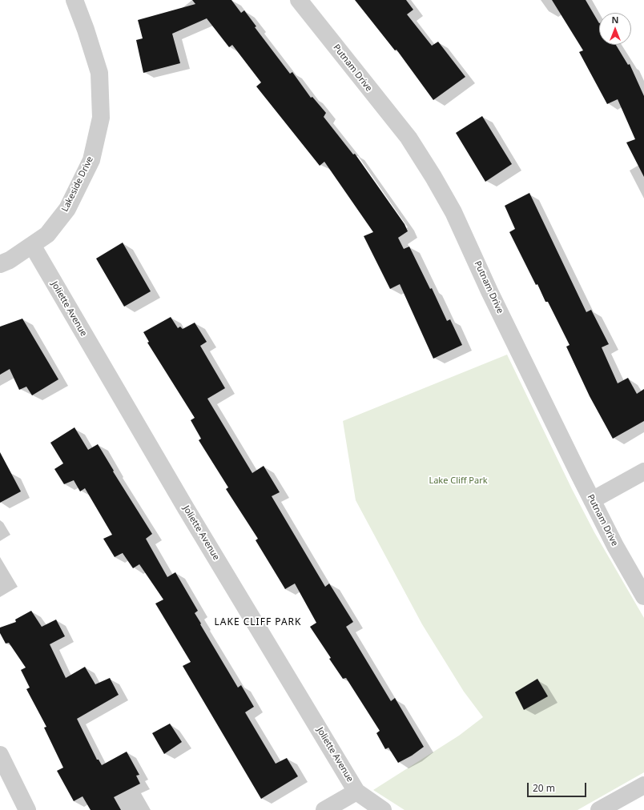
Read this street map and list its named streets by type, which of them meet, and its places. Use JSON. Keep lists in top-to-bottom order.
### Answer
{
  "streets": {
    "street": ["Putnam Drive", "Lakeside Drive", "Joliette Avenue"]
  },
  "crossings": [
    ["Lakeside Drive", "Joliette Avenue"]
  ],
  "districts": ["LAKE CLIFF PARK"],
  "parks": ["Lake Cliff Park"],
  "scale_bar": "20 m",
  "north": "top"
}
